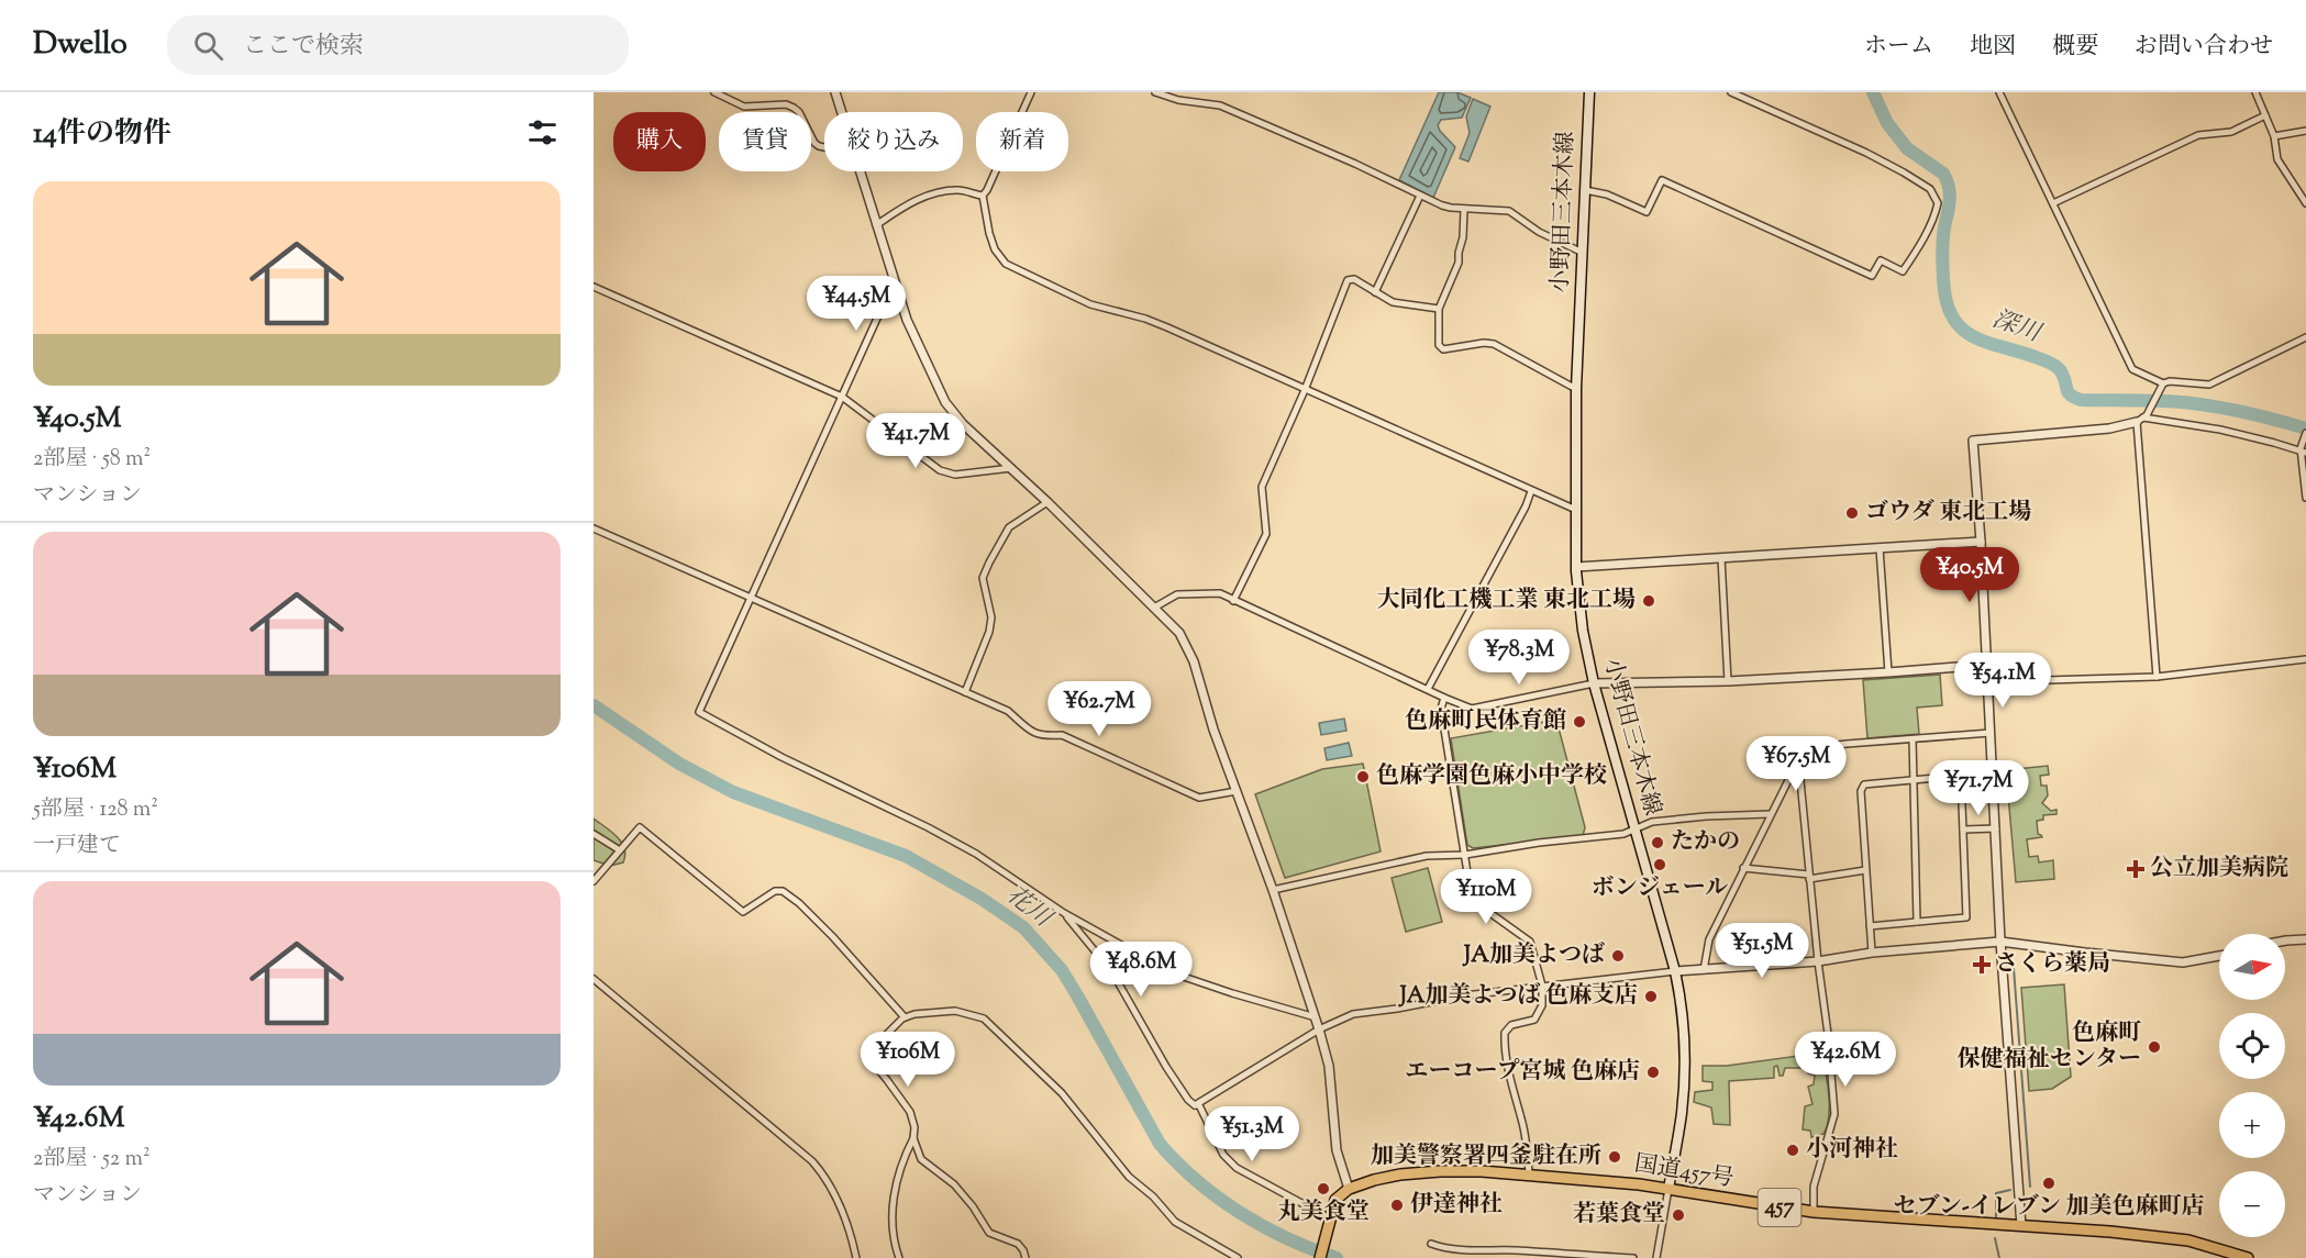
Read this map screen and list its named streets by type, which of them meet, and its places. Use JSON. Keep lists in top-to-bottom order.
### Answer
{
  "streets": {
    "highway": ["国道457号", "457"],
    "main road": ["小野田三本木線"]
  },
  "crossings": [
    ["小野田三本木線", "国道457号"]
  ],
  "water": ["深川", "花川"],
  "places": {
    "other": [
      "ゴウダ 東北工場",
      "大同化工機工業 東北工場",
      "色麻町民体育館",
      "色麻学園色麻小中学校",
      "たかの",
      "ボンジェール",
      "JA加美よつば",
      "JA加美よつば 色麻支店",
      "色麻町 保健福祉センター",
      "エーコープ宮城 色麻店",
      "小河神社",
      "加美警察署四釜駐在所",
      "セブン-イレブン 加美色麻町店",
      "丸美食堂",
      "伊達神社",
      "若葉食堂"
    ],
    "health": ["公立加美病院", "さくら薬局"]
  },
  "north": "right",
  "page": {
    "header": "Dwello",
    "search": "ここで検索",
    "nav": [
      "ホーム",
      "地図",
      "概要",
      "お問い合わせ"
    ],
    "heading": "14件の物件",
    "chip": [
      "購入",
      "賃貸",
      "絞り込み",
      "新着"
    ],
    "list": [
      {
        "name": "¥40.5M",
        "note": "2部屋 · 58 m² · マンション"
      },
      {
        "name": "¥106M",
        "note": "5部屋 · 128 m² · 一戸建て"
      },
      {
        "name": "¥42.6M",
        "note": "2部屋 · 52 m² · マンション"
      }
    ],
    "price": [
      "¥44.5M",
      "¥41.7M",
      "¥40.5M",
      "¥78.3M",
      "¥54.1M",
      "¥62.7M",
      "¥67.5M",
      "¥71.7M",
      "¥110M",
      "¥51.5M",
      "¥48.6M",
      "¥106M",
      "¥42.6M",
      "¥51.3M"
    ],
    "map_buttons": ["+", "−"]
  }
}
